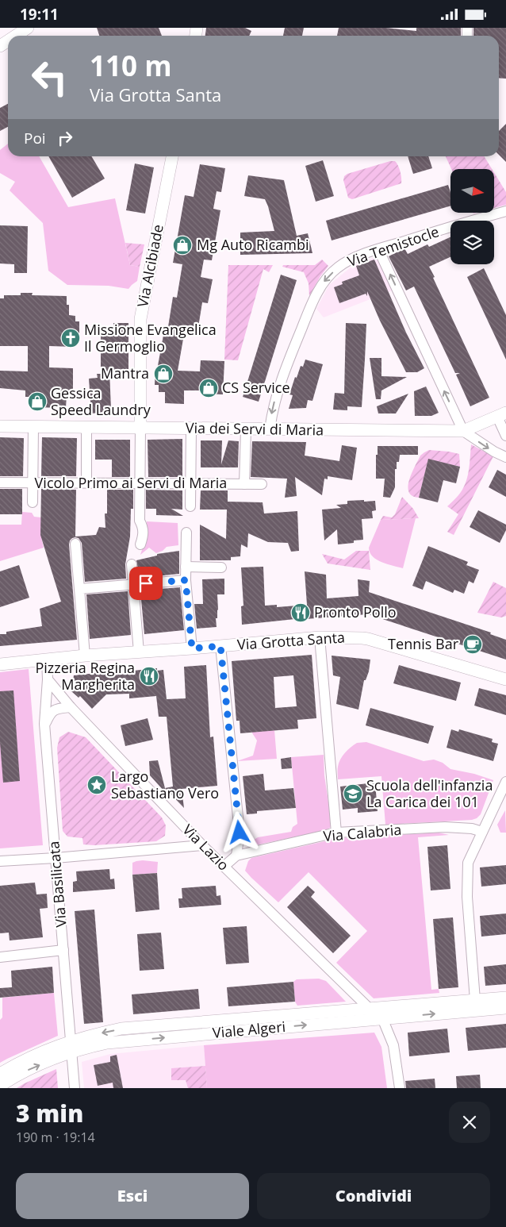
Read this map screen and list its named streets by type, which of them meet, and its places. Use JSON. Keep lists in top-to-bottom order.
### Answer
{
  "streets": {
    "street": [
      "Via Temistocle",
      "Via Alcibiade",
      "Via dei Servi di Maria",
      "Vicolo Primo ai Servi di Maria",
      "Via Grotta Santa",
      "Via Calabria",
      "Via Lazio",
      "Via Basilicata",
      "Viale Algeri"
    ]
  },
  "crossings": [
    ["Via Temistocle", "Via dei Servi di Maria"],
    ["Via Alcibiade", "Via dei Servi di Maria"],
    ["Via Grotta Santa", "Via Basilicata"],
    ["Via Calabria", "Via Lazio"],
    ["Via Lazio", "Via Basilicata"],
    ["Via Lazio", "Viale Algeri"],
    ["Via Basilicata", "Viale Algeri"]
  ],
  "one_way": ["Via Temistocle"],
  "places": {
    "shop": [
      "Mg Auto Ricambi",
      "Mantra",
      "CS Service",
      "Gessica Speed Laundry"
    ],
    "church": ["Missione Evangelica Il Germoglio"],
    "restaurant": ["Pronto Pollo", "Pizzeria Regina Margherita"],
    "cafe": ["Tennis Bar"],
    "place": ["Largo Sebastiano Vero"],
    "school or university": ["Scuola dell'infanzia La Carica dei 101"]
  },
  "north": "right",
  "page": {
    "status": "19:11",
    "turn": ["110 m", "Via Grotta Santa"],
    "then": "Poi",
    "heading": ["3 min", "190 m · 19:14"],
    "buttons": ["Esci", "Condividi"]
  }
}
